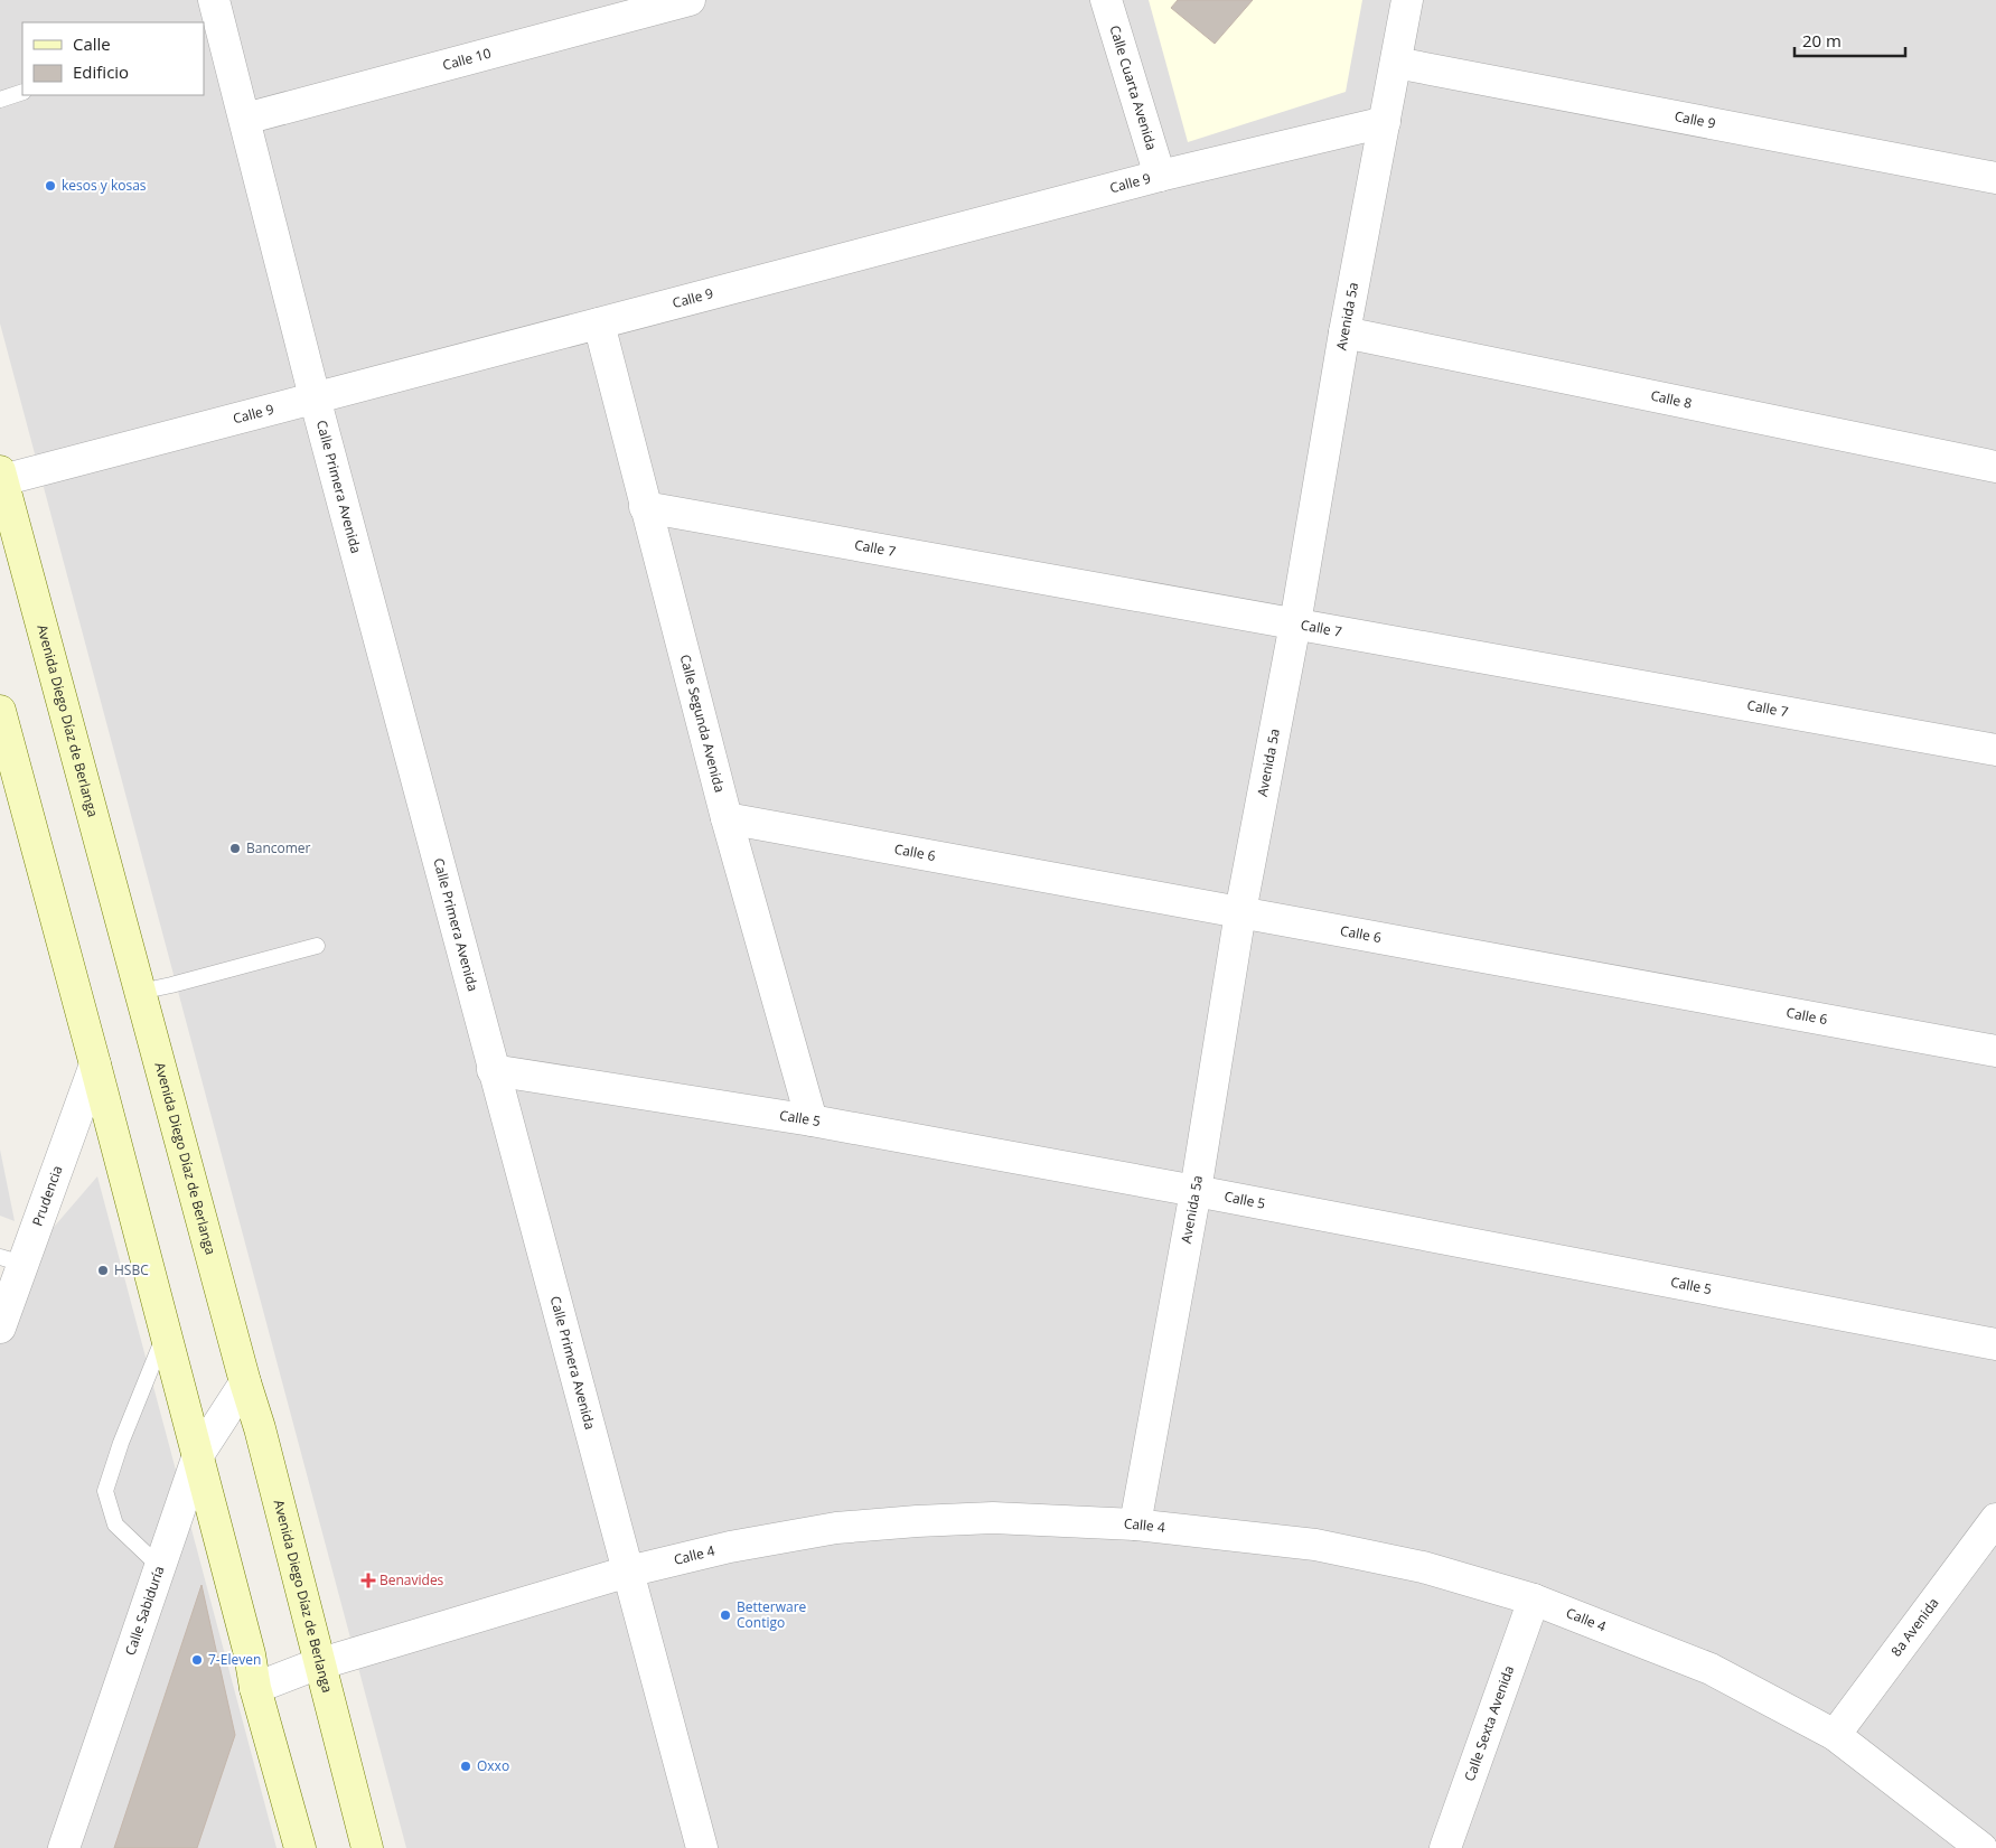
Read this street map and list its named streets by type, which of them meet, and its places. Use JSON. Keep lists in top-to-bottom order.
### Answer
{
  "streets": {
    "main road": ["Avenida Diego Díaz de Berlanga"],
    "street": [
      "Calle 10",
      "Calle Cuarta Avenida",
      "Calle 9",
      "Avenida 5a",
      "Calle 8",
      "Calle Primera Avenida",
      "Calle 7",
      "Calle Segunda Avenida",
      "Calle 6",
      "Calle 5",
      "Prudencia",
      "Calle 4",
      "Calle Sabiduría",
      "8a Avenida",
      "Calle Sexta Avenida"
    ]
  },
  "crossings": [
    ["Calle 10", "Calle Primera Avenida"],
    ["Calle Cuarta Avenida", "Calle 9"],
    ["Calle 9", "Avenida 5a"],
    ["Calle 9", "Calle Primera Avenida"],
    ["Calle 9", "Avenida Diego Díaz de Berlanga"],
    ["Calle 9", "Calle Segunda Avenida"],
    ["Avenida 5a", "Calle 8"],
    ["Avenida 5a", "Calle 7"],
    ["Avenida 5a", "Calle 6"],
    ["Avenida 5a", "Calle 5"],
    ["Avenida 5a", "Calle 4"],
    ["Calle Primera Avenida", "Calle 5"],
    ["Calle Primera Avenida", "Calle 4"],
    ["Calle 7", "Calle Segunda Avenida"],
    ["Avenida Diego Díaz de Berlanga", "Calle 4"],
    ["Avenida Diego Díaz de Berlanga", "Calle Sabiduría"],
    ["Calle Segunda Avenida", "Calle 6"],
    ["Calle Segunda Avenida", "Calle 5"],
    ["Calle 4", "8a Avenida"],
    ["Calle 4", "Calle Sexta Avenida"]
  ],
  "places": {
    "other": [
      "kesos y kosas",
      "Bancomer",
      "HSBC",
      "Betterware Contigo",
      "7-Eleven",
      "Oxxo"
    ],
    "health": ["Benavides"]
  },
  "legend": ["Calle", "Edificio"],
  "scale_bar": "20 m"
}
